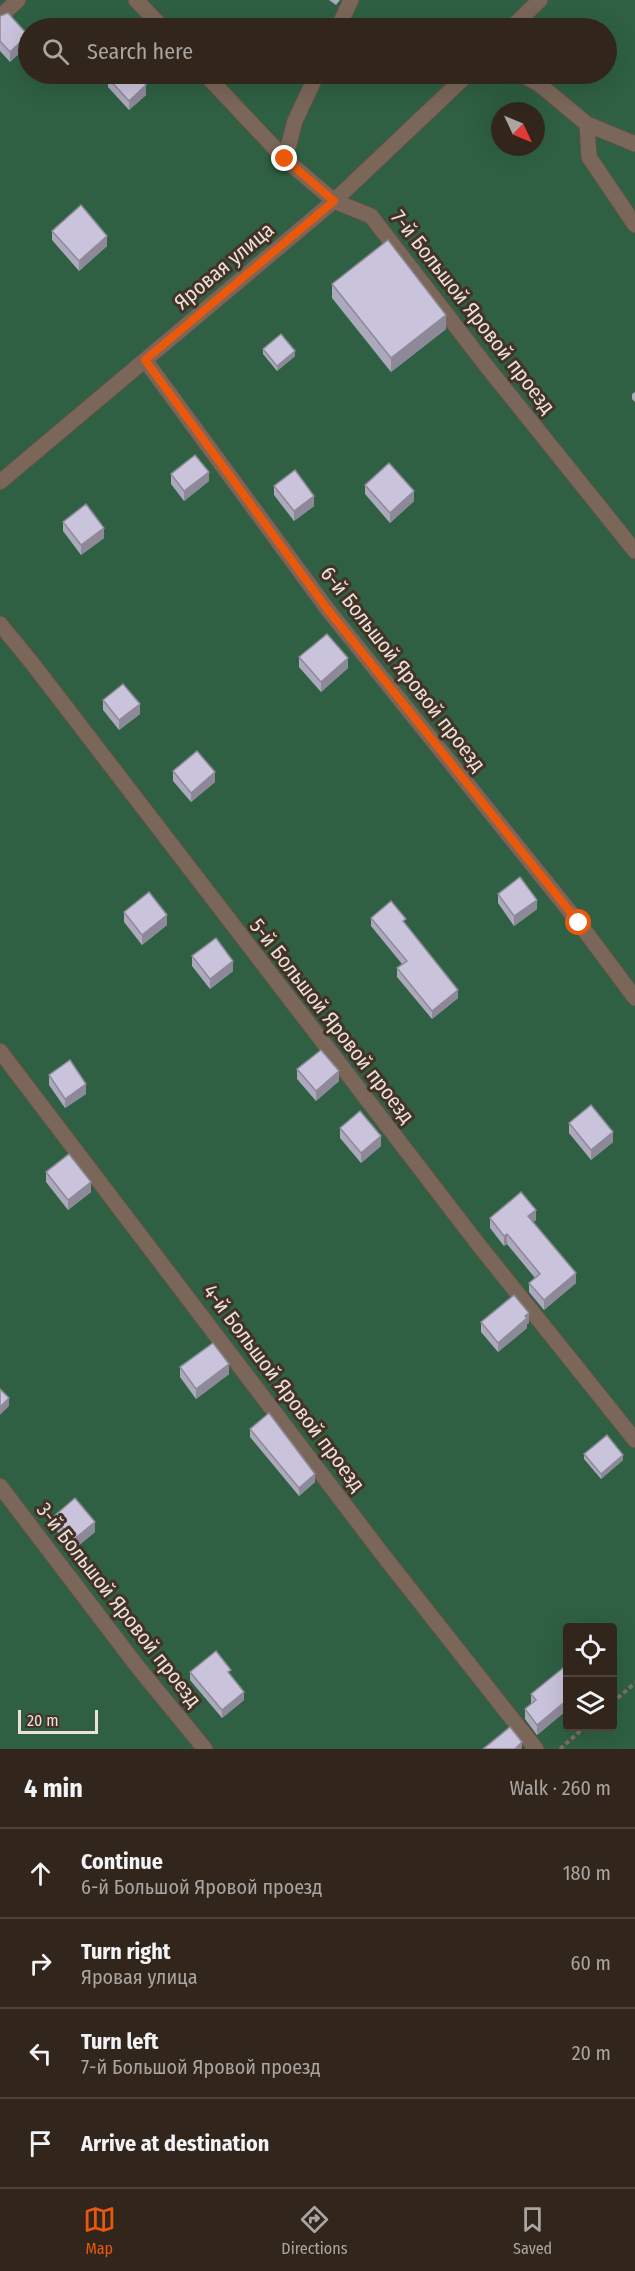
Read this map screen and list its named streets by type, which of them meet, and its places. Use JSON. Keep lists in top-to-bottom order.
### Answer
{
  "streets": {
    "street": [
      "Яровая улица",
      "7-й Большой Яровой проезд",
      "6-й Большой Яровой проезд",
      "5-й Большой Яровой проезд",
      "4-й Большой Яровой проезд",
      "3-й Большой Яровой проезд"
    ]
  },
  "crossings": [
    ["Яровая улица", "7-й Большой Яровой проезд"],
    ["Яровая улица", "6-й Большой Яровой проезд"]
  ],
  "scale_bar": "20 m",
  "north": "bottom right",
  "page": {
    "search": "Search here",
    "scale": "20 m",
    "heading": ["4 min", "Walk · 260 m"],
    "list": [
      ["Continue", "6-й Большой Яровой проезд", "180 m"],
      ["Turn right", "Яровая улица", "60 m"],
      ["Turn left", "7-й Большой Яровой проезд", "20 m"],
      "Arrive at destination"
    ],
    "nav": ["Map", "Directions", "Saved"]
  }
}
